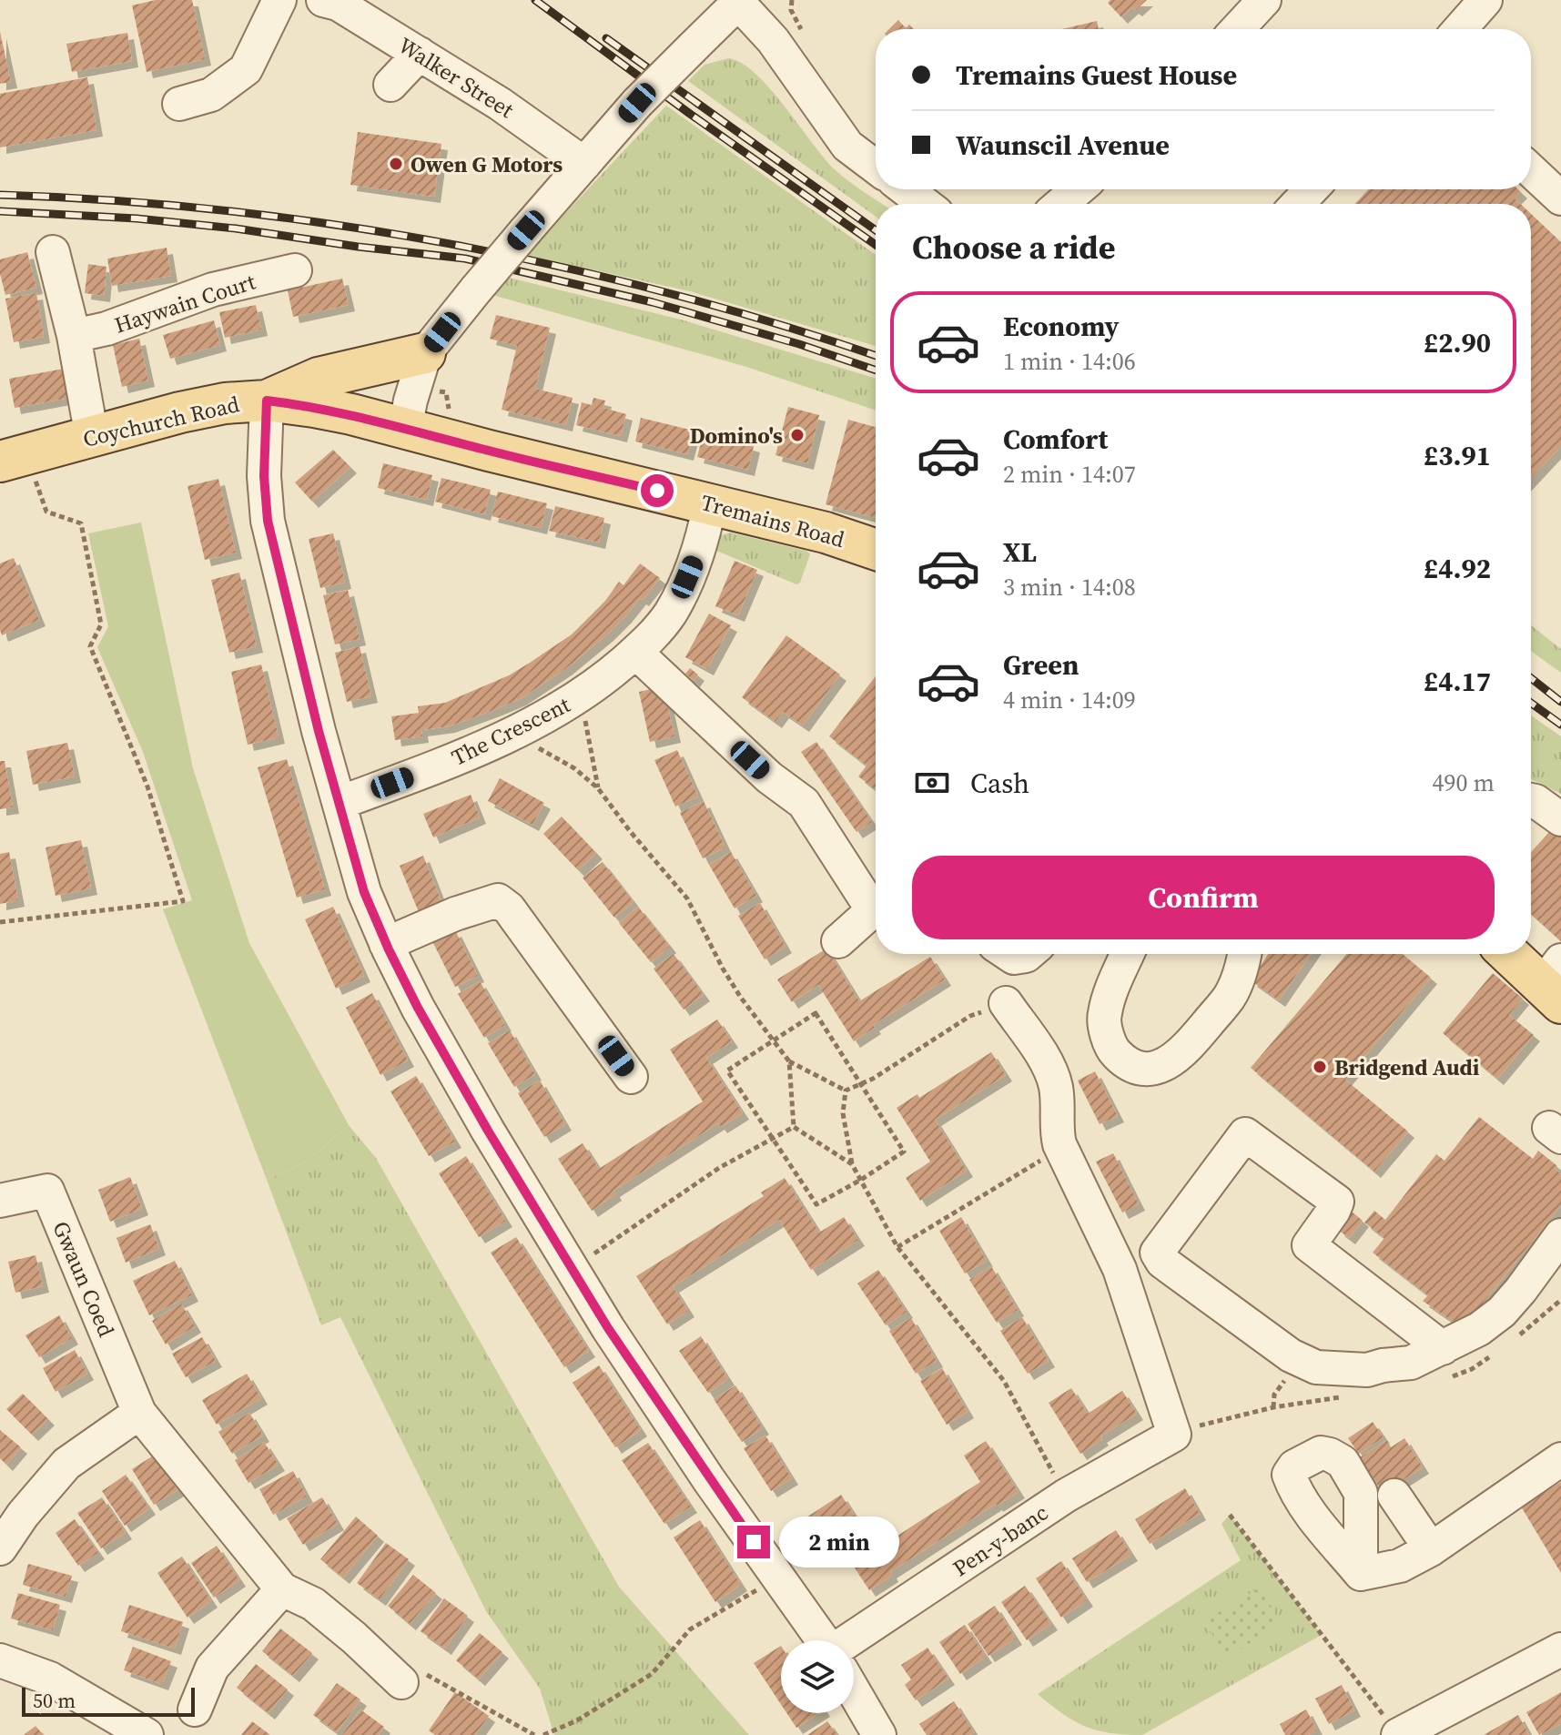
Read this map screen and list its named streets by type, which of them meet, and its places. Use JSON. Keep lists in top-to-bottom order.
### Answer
{
  "streets": {
    "main road": ["Coychurch Road", "Tremains Road"],
    "street": [
      "Walker Street",
      "Haywain Court",
      "The Crescent",
      "Gwaun Coed",
      "Pen-y-banc"
    ]
  },
  "crossings": [
    ["Coychurch Road", "Tremains Road"],
    ["Tremains Road", "The Crescent"]
  ],
  "places": ["Owen G Motors", "Domino's", "Bridgend Audi"],
  "scale_bar": "50 m",
  "page": {
    "banner": ["Tremains Guest House", "Waunscil Avenue"],
    "heading": "Choose a ride",
    "list": [
      {
        "name": "Economy",
        "note": "1 min · 14:06",
        "value": "£2.90"
      },
      {
        "name": "Comfort",
        "note": "2 min · 14:07",
        "value": "£3.91"
      },
      {
        "name": "XL",
        "note": "3 min · 14:08",
        "value": "£4.92"
      },
      {
        "name": "Green",
        "note": "4 min · 14:09",
        "value": "£4.17"
      }
    ],
    "pay": ["Cash", "490 m"],
    "buttons": "Confirm",
    "bubble": "2 min",
    "scale": "50 m"
  }
}
